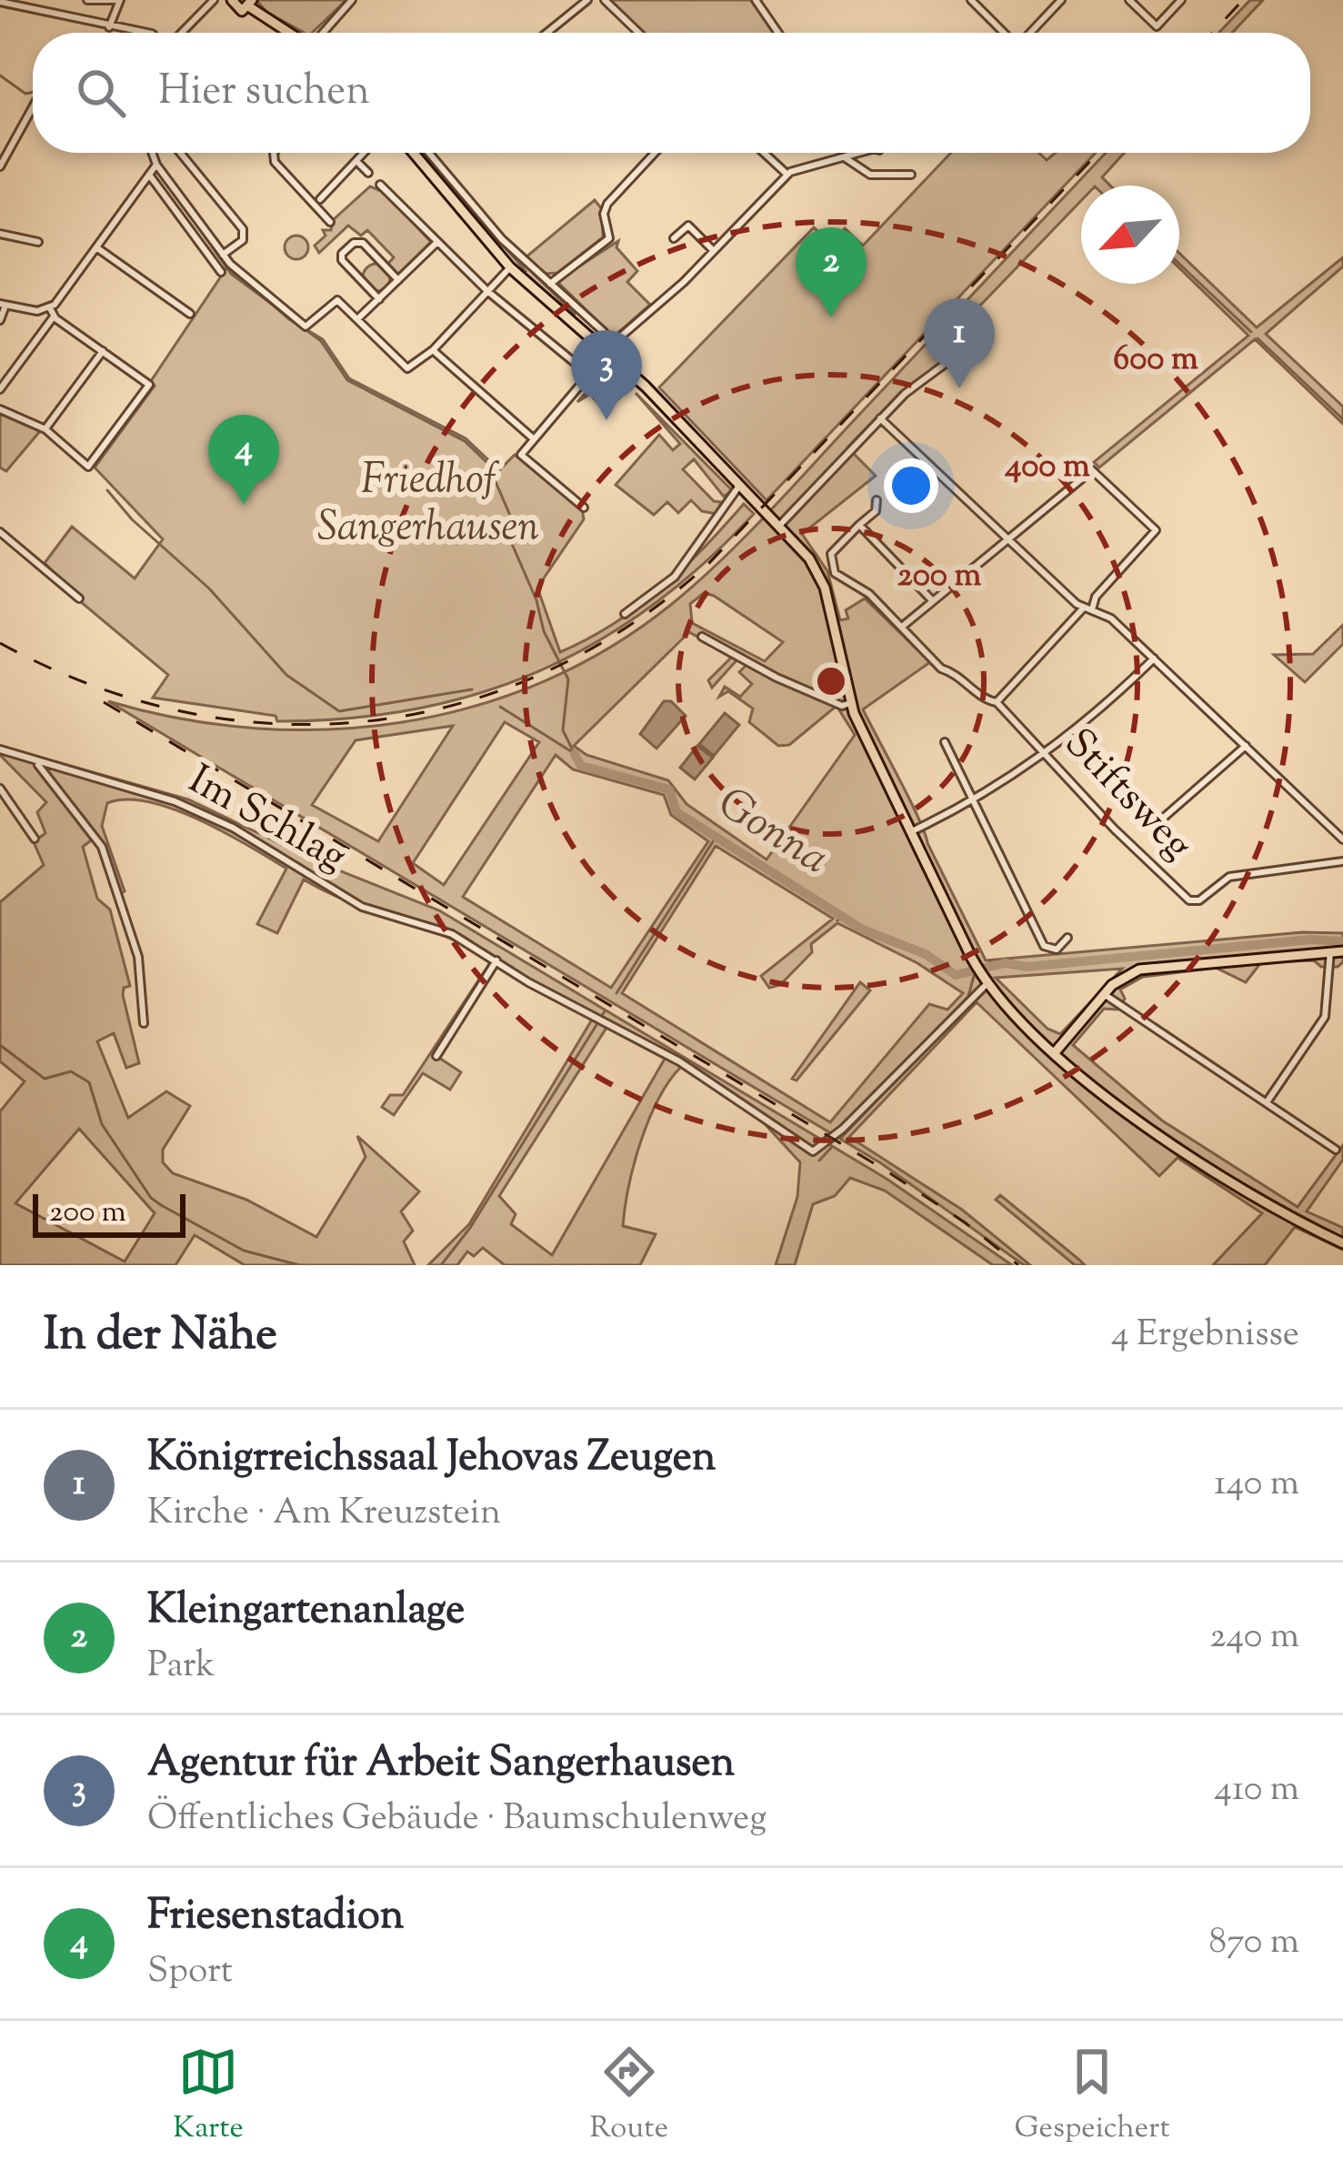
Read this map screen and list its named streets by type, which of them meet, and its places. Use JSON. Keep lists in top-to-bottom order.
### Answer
{
  "streets": {
    "street": ["Stiftsweg", "Im Schlag"]
  },
  "water": ["Gonna"],
  "parks": ["Friedhof Sangerhausen"],
  "scale_bar": "200 m",
  "north": "bottom left",
  "page": {
    "search": "Hier suchen",
    "pins": [
      "2",
      "1",
      "3",
      "4"
    ],
    "scale": "200 m",
    "heading": ["In der Nähe", "4 Ergebnisse"],
    "list": [
      {
        "mark": "1",
        "name": "Königrreichssaal Jehovas Zeugen",
        "note": "Kirche · Am Kreuzstein",
        "value": "140 m"
      },
      {
        "mark": "2",
        "name": "Kleingartenanlage",
        "note": "Park",
        "value": "240 m"
      },
      {
        "mark": "3",
        "name": "Agentur für Arbeit Sangerhausen",
        "note": "Öffentliches Gebäude · Baumschulenweg",
        "value": "410 m"
      },
      {
        "mark": "4",
        "name": "Friesenstadion",
        "note": "Sport",
        "value": "870 m"
      }
    ],
    "nav": ["Karte", "Route", "Gespeichert"]
  },
  "rings": ["600 m", "400 m", "200 m"]
}
